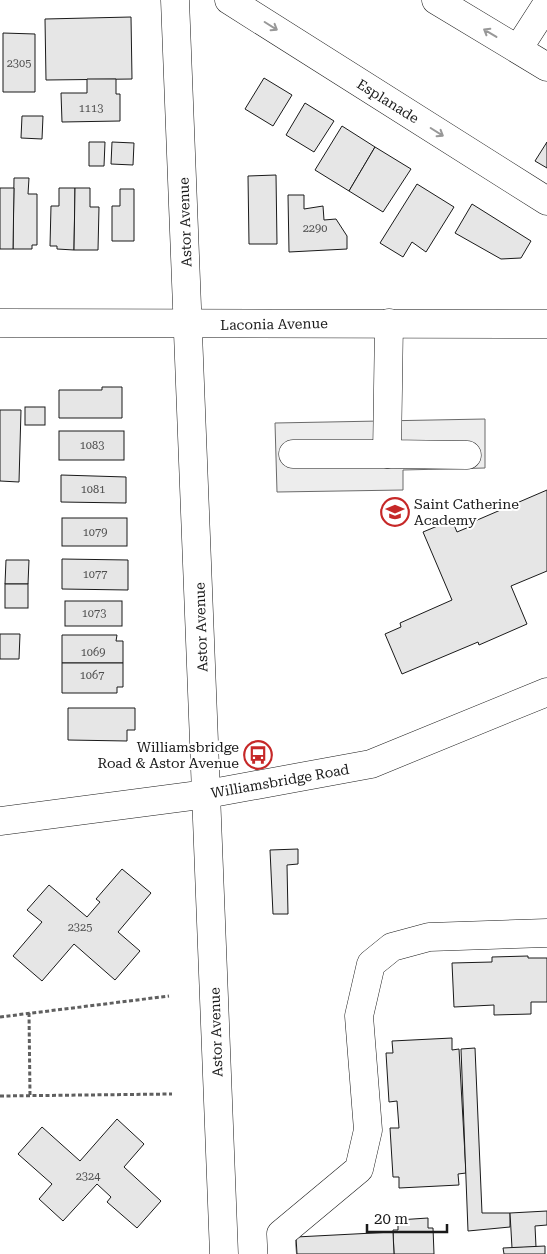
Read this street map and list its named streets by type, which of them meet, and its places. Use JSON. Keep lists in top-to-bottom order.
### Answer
{
  "streets": {
    "street": [
      "Esplanade",
      "Astor Avenue",
      "Laconia Avenue",
      "Williamsbridge Road"
    ]
  },
  "crossings": [
    ["Astor Avenue", "Laconia Avenue"],
    ["Astor Avenue", "Williamsbridge Road"]
  ],
  "places": {
    "school or university": ["Saint Catherine Academy"],
    "bus stop": ["Williamsbridge Road & Astor Avenue"]
  },
  "house_numbers": [
    "2305",
    "1113",
    "2290",
    "1083",
    "1081",
    "1079",
    "1077",
    "1073",
    "1069",
    "1067",
    "2325",
    "2324"
  ],
  "scale_bar": "20 m"
}
